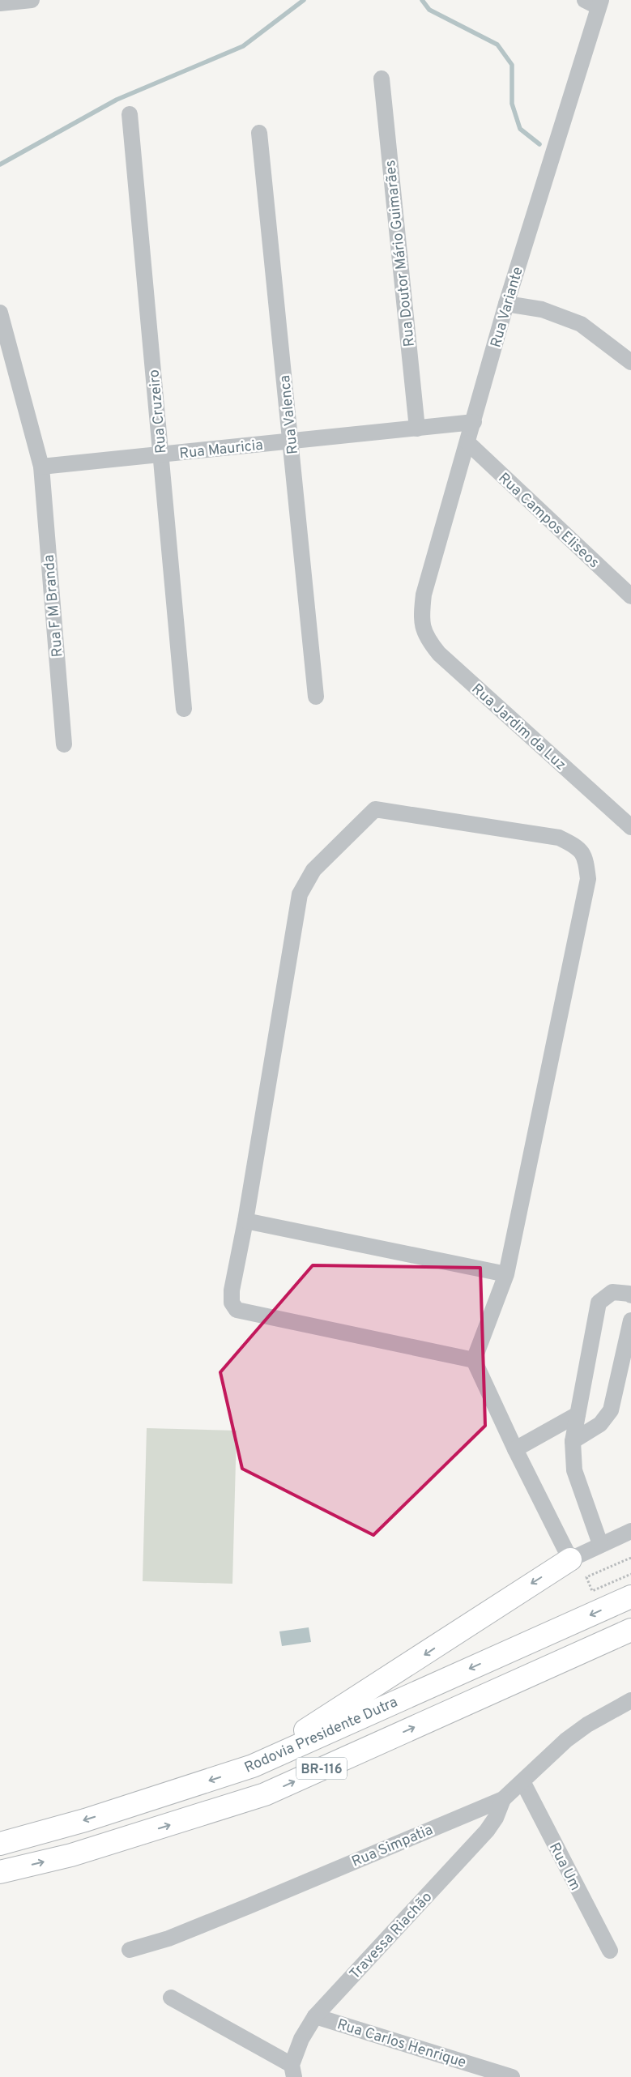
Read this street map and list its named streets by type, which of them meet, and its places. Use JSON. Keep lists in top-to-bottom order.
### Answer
{
  "streets": {
    "highway": ["Rodovia Presidente Dutra", "BR-116"],
    "street": [
      "Rua Doutor Mário Guimarães",
      "Rua Variante",
      "Rua Cruzeiro",
      "Rua Valenca",
      "Rua Mauricia",
      "Rua Campos Eliseos",
      "Rua F M Branda",
      "Rua Jardim da Luz",
      "Rua Simpatia",
      "Rua Um",
      "Travessa Riachão",
      "Rua Carlos Henrique"
    ]
  },
  "crossings": [
    ["Rua Doutor Mário Guimarães", "Rua Mauricia"],
    ["Rua Variante", "Rua Mauricia"],
    ["Rua Variante", "Rua Campos Eliseos"],
    ["Rua Variante", "Rua Jardim da Luz"],
    ["Rua Cruzeiro", "Rua Mauricia"],
    ["Rua Valenca", "Rua Mauricia"],
    ["Rua Mauricia", "Rua F M Branda"],
    ["Rua Simpatia", "Rua Um"],
    ["Rua Simpatia", "Travessa Riachão"],
    ["Travessa Riachão", "Rua Carlos Henrique"]
  ]
}
